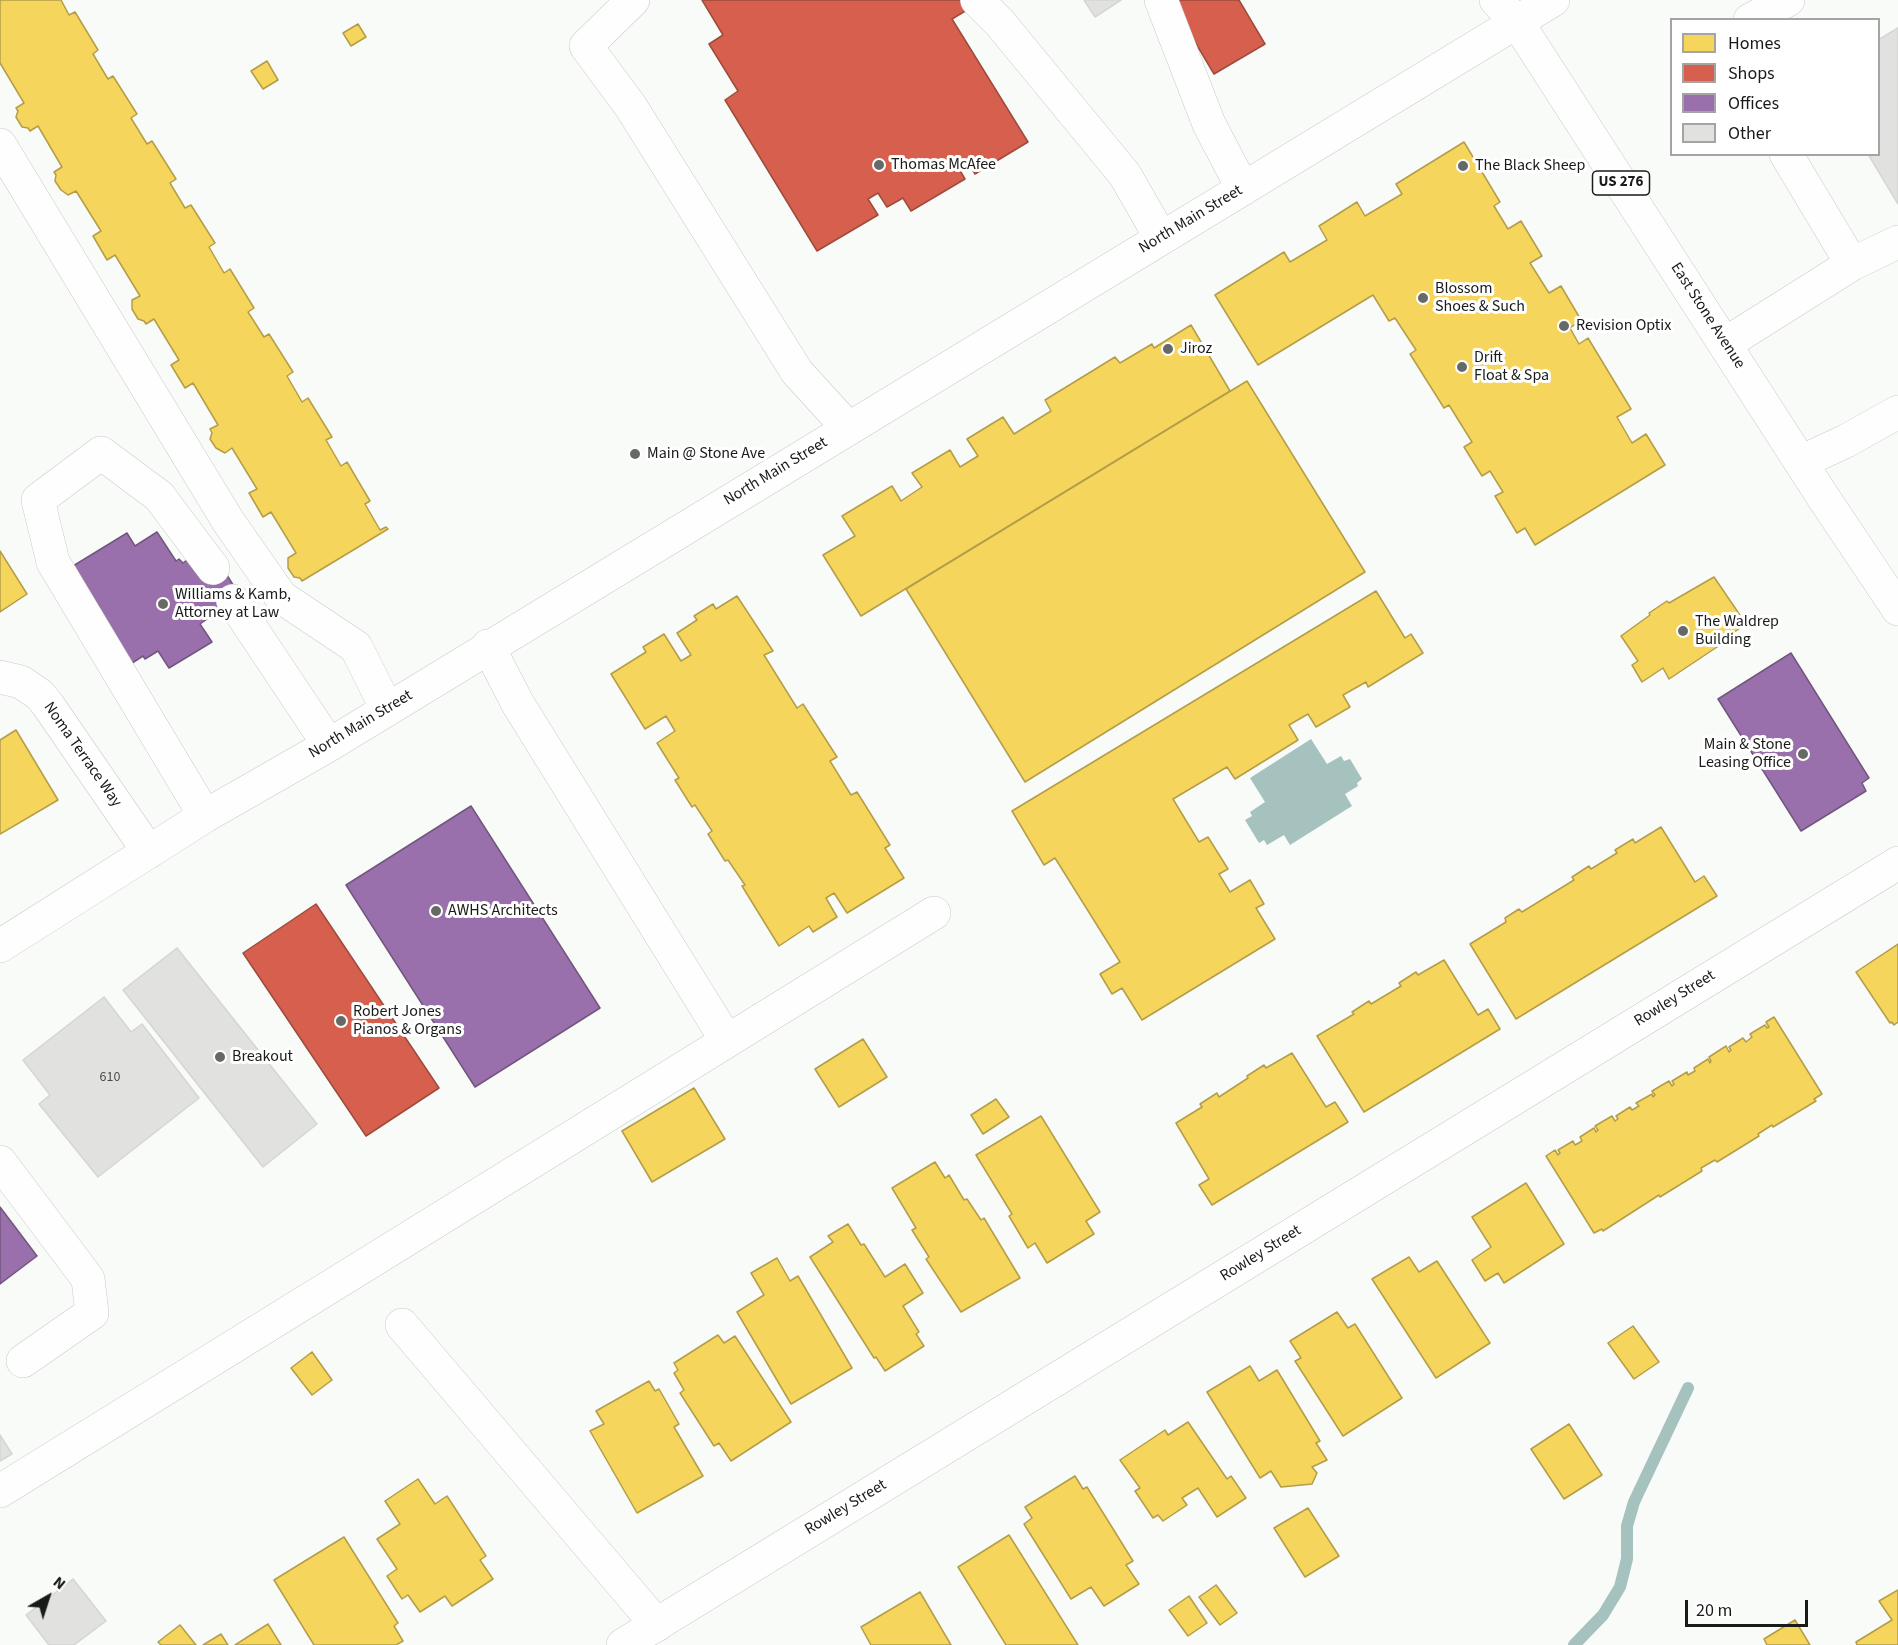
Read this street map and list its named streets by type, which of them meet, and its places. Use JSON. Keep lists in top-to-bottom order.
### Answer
{
  "streets": {
    "main road": [
      "US 276",
      "North Main Street",
      "East Stone Avenue",
      "Noma Terrace Way",
      "Rowley Street"
    ]
  },
  "crossings": [
    ["North Main Street", "East Stone Avenue"],
    ["North Main Street", "Noma Terrace Way"]
  ],
  "places": [
    "Thomas McAfee",
    "The Black Sheep",
    "Blossom Shoes & Such",
    "Revision Optix",
    "Jiroz",
    "Drift Float & Spa",
    "Main @ Stone Ave",
    "Williams & Kamb, Attorney at Law",
    "The Waldrep Building",
    "Main & Stone Leasing Office",
    "AWHS Architects",
    "Robert Jones Pianos & Organs",
    "Breakout"
  ],
  "house_numbers": ["610"],
  "legend": [
    "Homes",
    "Shops",
    "Offices",
    "Other"
  ],
  "scale_bar": "20 m",
  "north": "top right"
}
